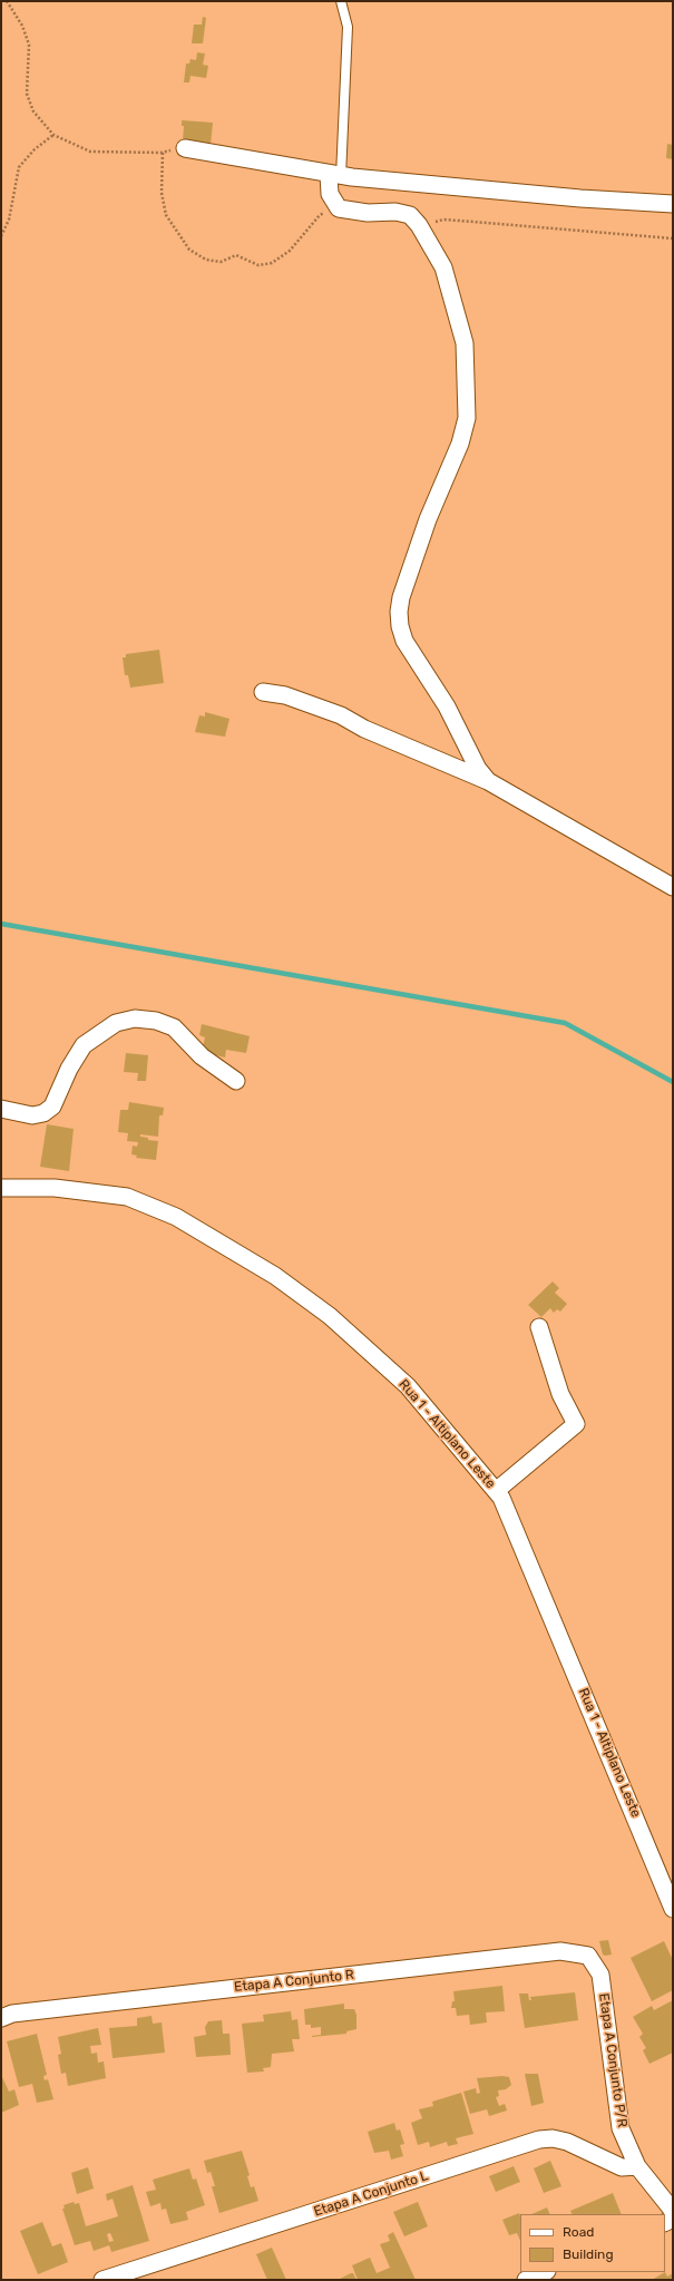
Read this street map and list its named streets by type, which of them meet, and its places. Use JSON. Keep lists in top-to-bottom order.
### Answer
{
  "streets": {
    "street": [
      "Rua 1 - Altiplano Leste",
      "Etapa A Conjunto R",
      "Etapa A Conjunto P/R",
      "Etapa A Conjunto L"
    ]
  },
  "crossings": [
    ["Etapa A Conjunto R", "Etapa A Conjunto P/R"],
    ["Etapa A Conjunto P/R", "Etapa A Conjunto L"]
  ],
  "legend": ["Road", "Building"]
}
